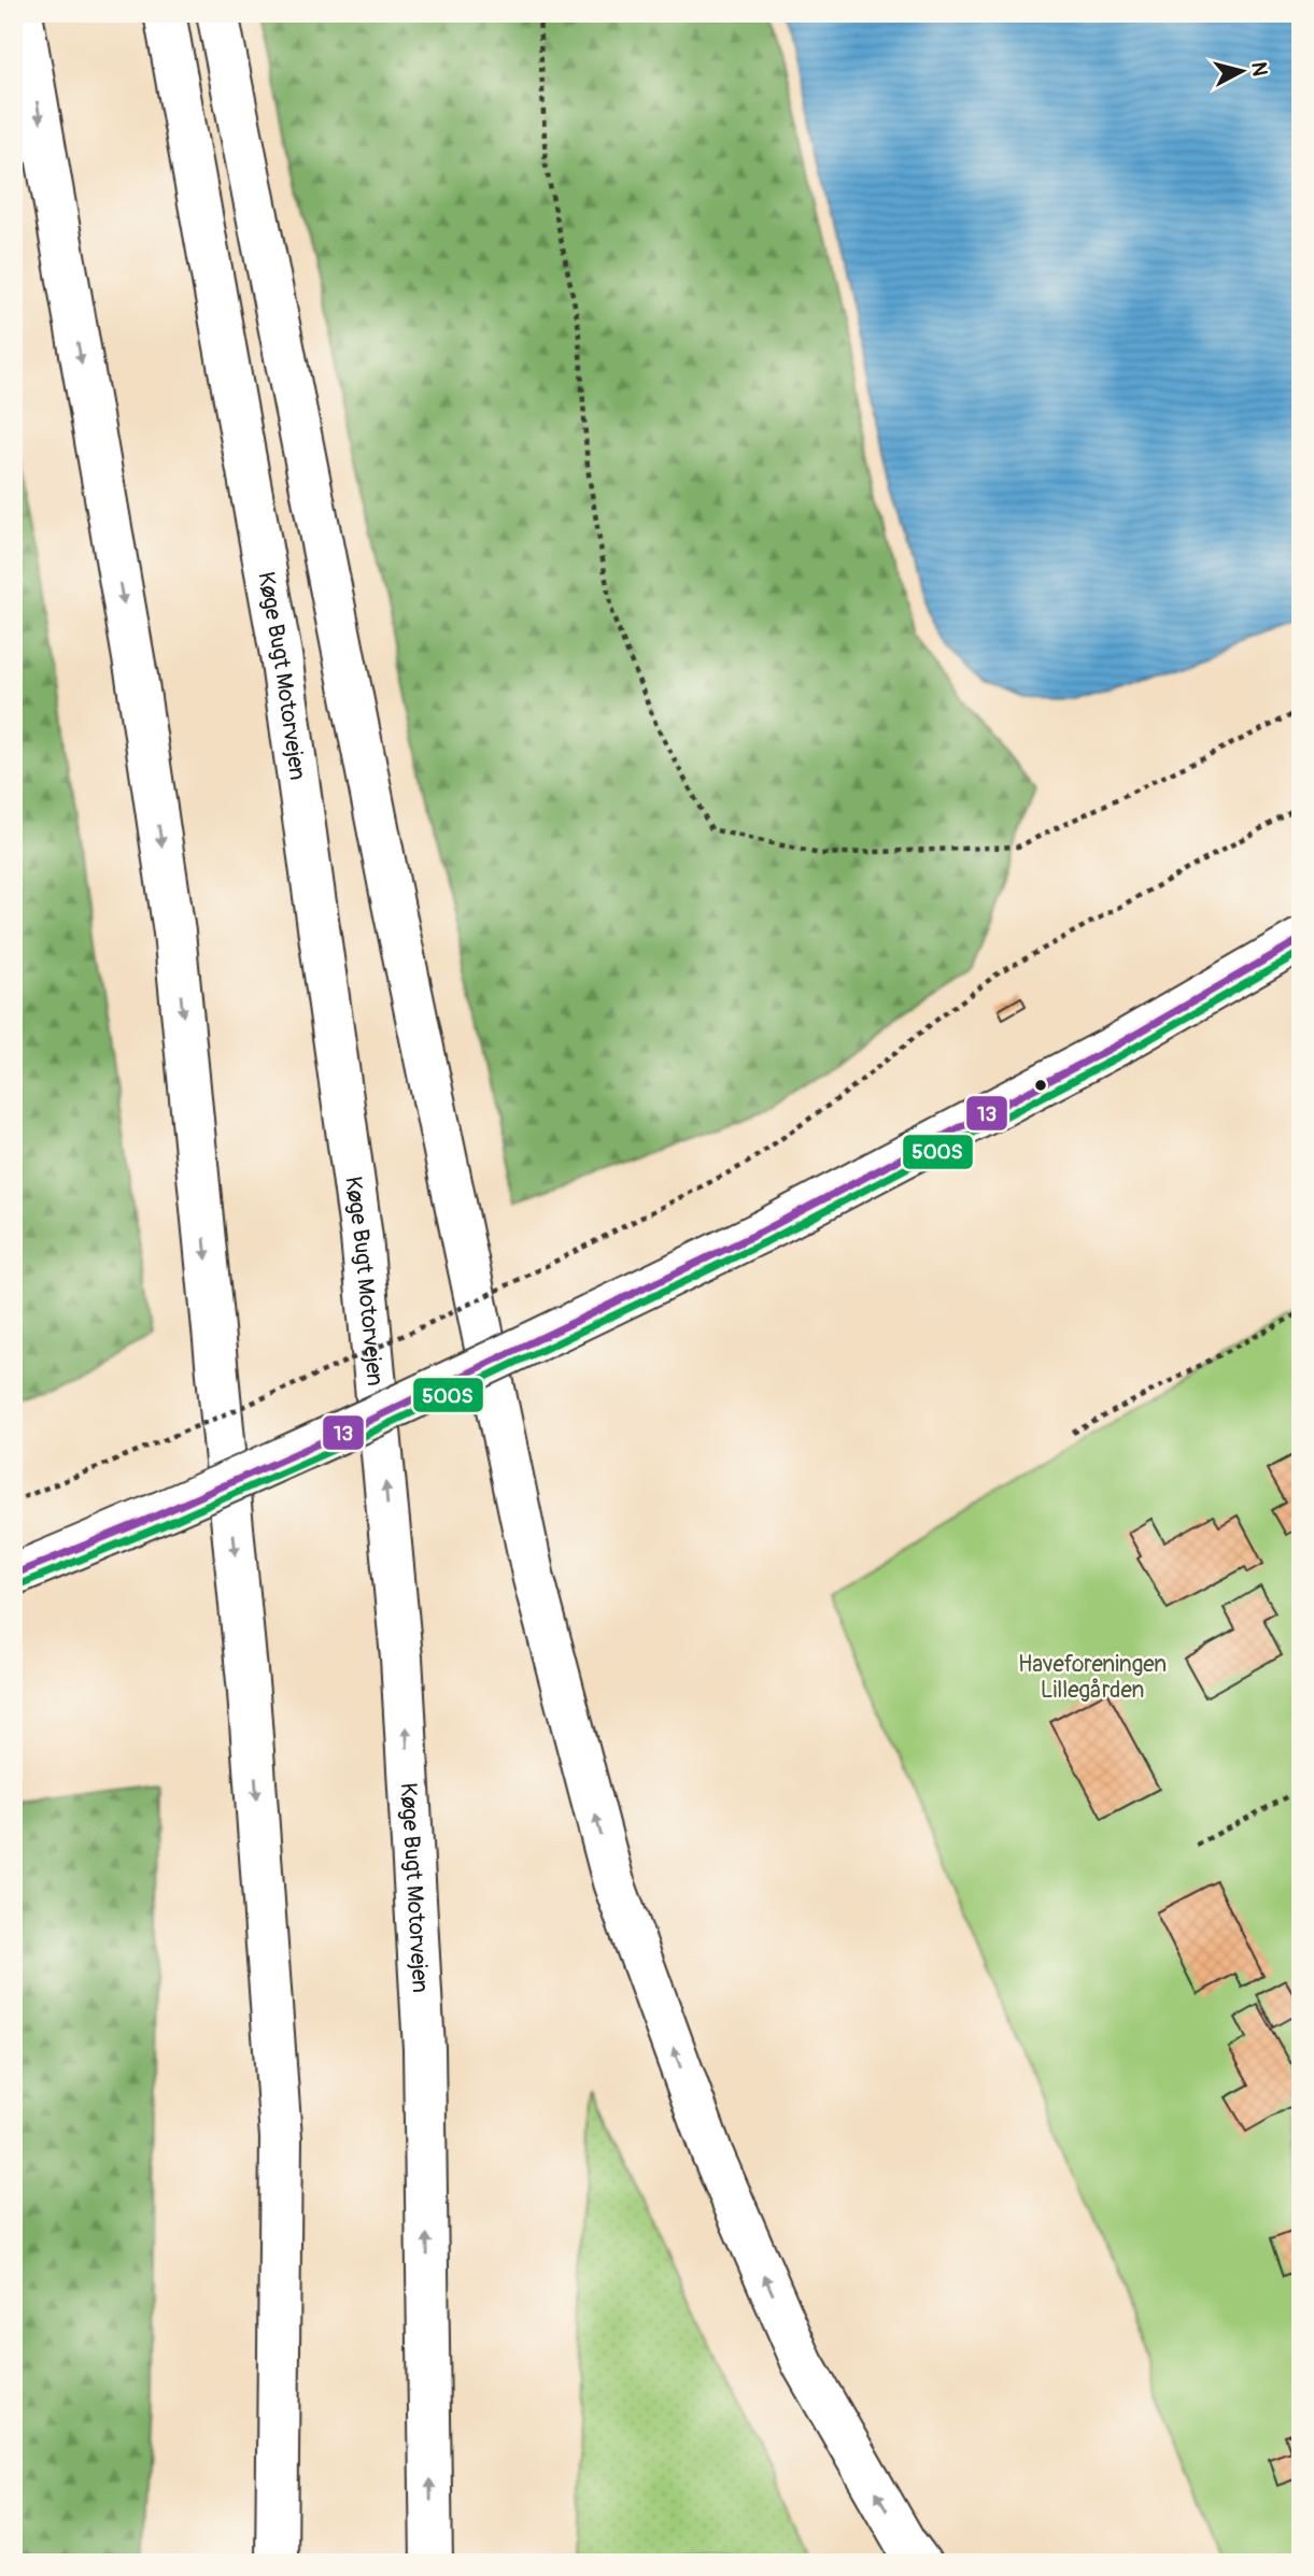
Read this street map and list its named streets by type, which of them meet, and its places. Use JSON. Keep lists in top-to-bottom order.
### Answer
{
  "streets": {
    "main road": ["Køge Bugt Motorvejen"]
  },
  "parks": ["Haveforeningen Lillegården"],
  "lines": ["transit line 13", "transit line 500S"],
  "north": "right"
}
